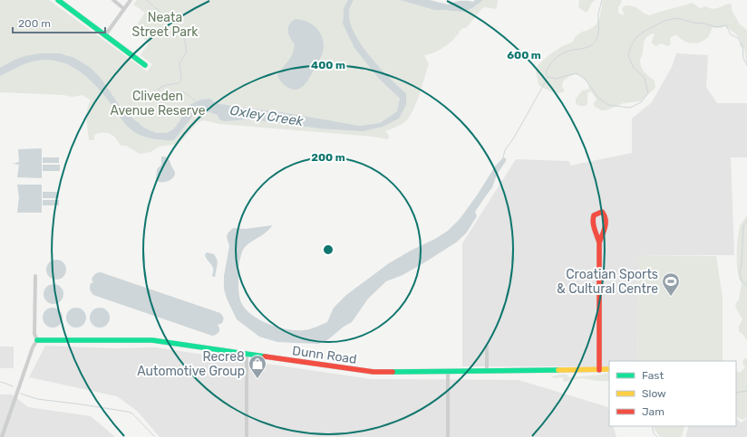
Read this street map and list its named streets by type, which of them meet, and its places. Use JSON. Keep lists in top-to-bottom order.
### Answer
{
  "streets": {
    "street": ["Dunn Road"]
  },
  "water": ["Oxley Creek"],
  "parks": ["Neata Street Park", "Cliveden Avenue Reserve"],
  "places": {
    "sports": ["Croatian Sports & Cultural Centre"],
    "shop": ["Recre8 Automotive Group"]
  },
  "legend": ["Fast", "Slow", "Jam"],
  "scale_bar": "200 m",
  "rings": ["600 m", "400 m", "200 m"]
}
